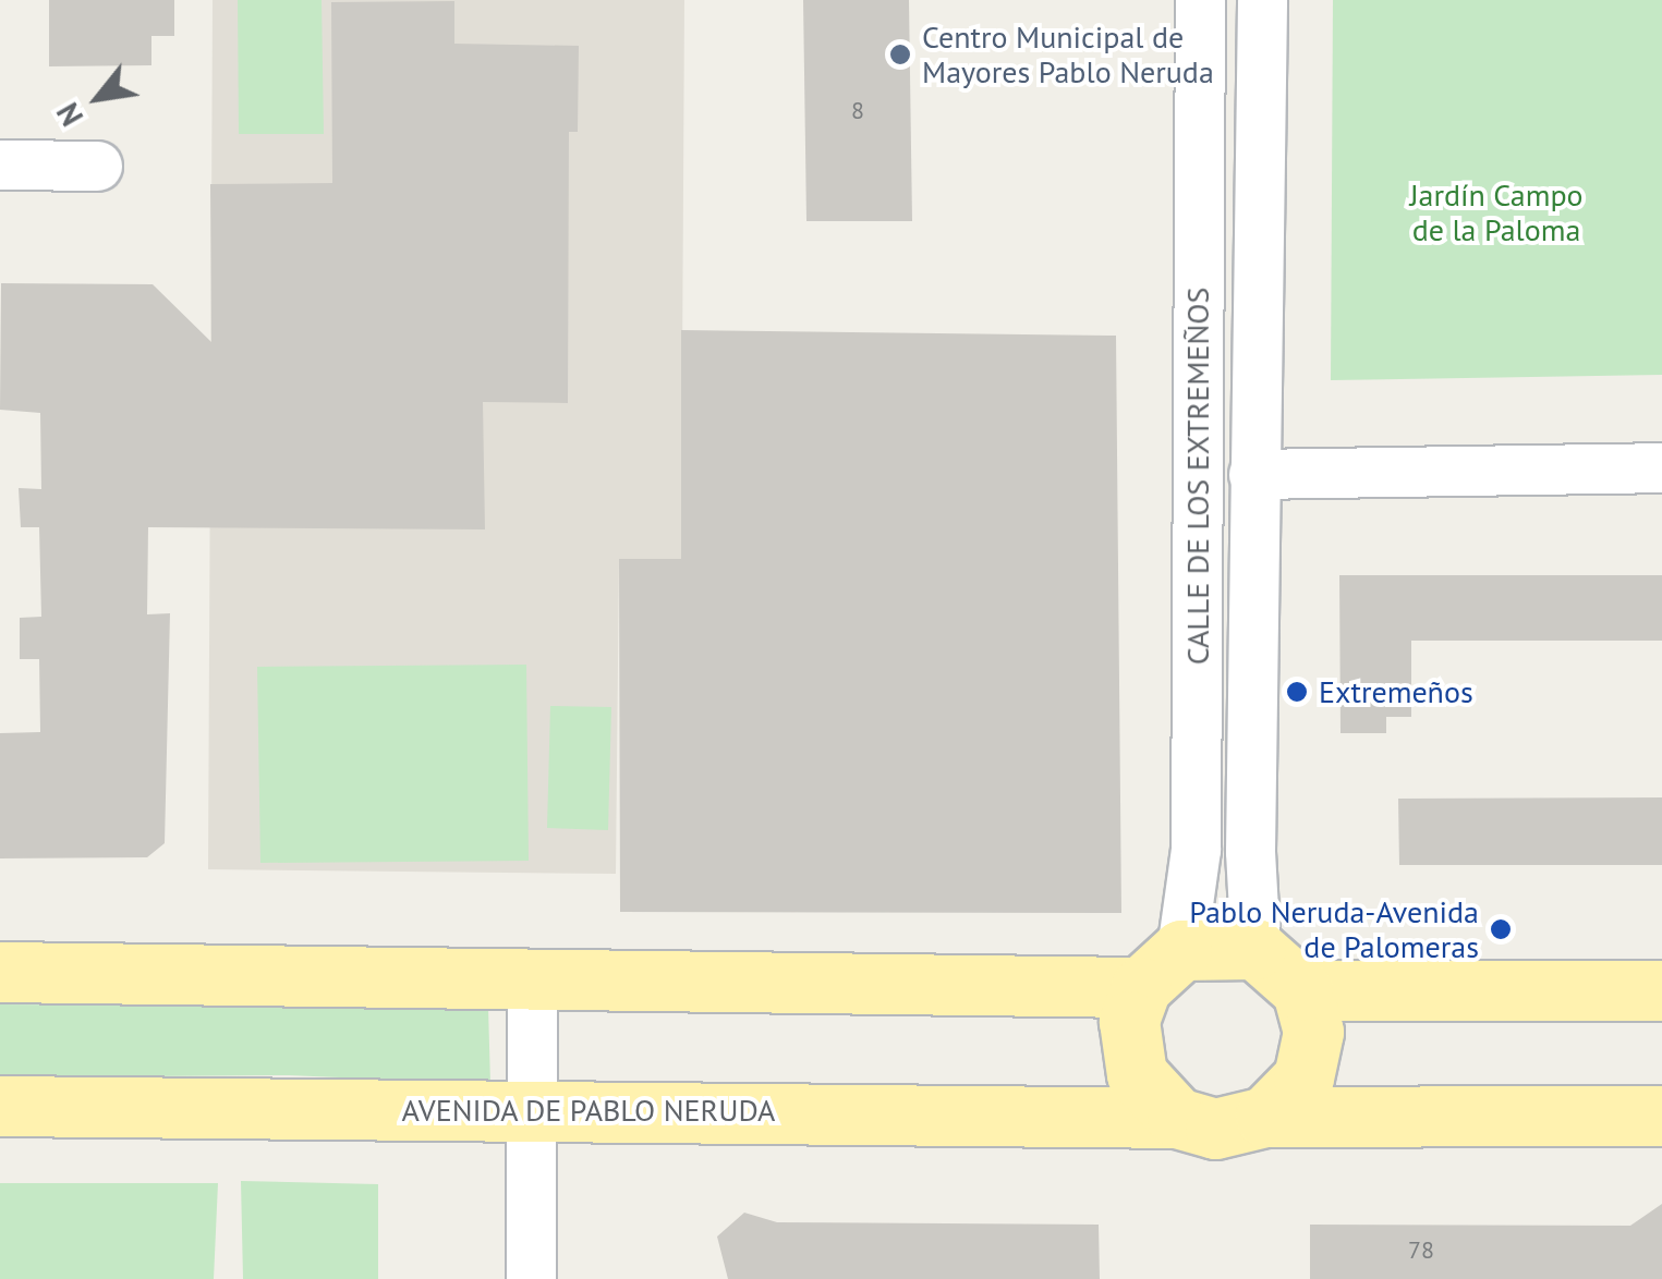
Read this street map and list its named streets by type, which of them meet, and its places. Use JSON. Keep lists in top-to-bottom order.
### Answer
{
  "streets": {
    "main road": ["AVENIDA DE PABLO NERUDA"],
    "street": ["CALLE DE LOS EXTREMEÑOS"]
  },
  "crossings": [
    ["CALLE DE LOS EXTREMEÑOS", "AVENIDA DE PABLO NERUDA"]
  ],
  "parks": ["Jardín Campo de la Paloma"],
  "places": ["Centro Municipal de Mayores Pablo Neruda", "Extremeños", "Pablo Neruda-Avenida de Palomeras"],
  "house_numbers": ["8", "78"],
  "north": "bottom left"
}
